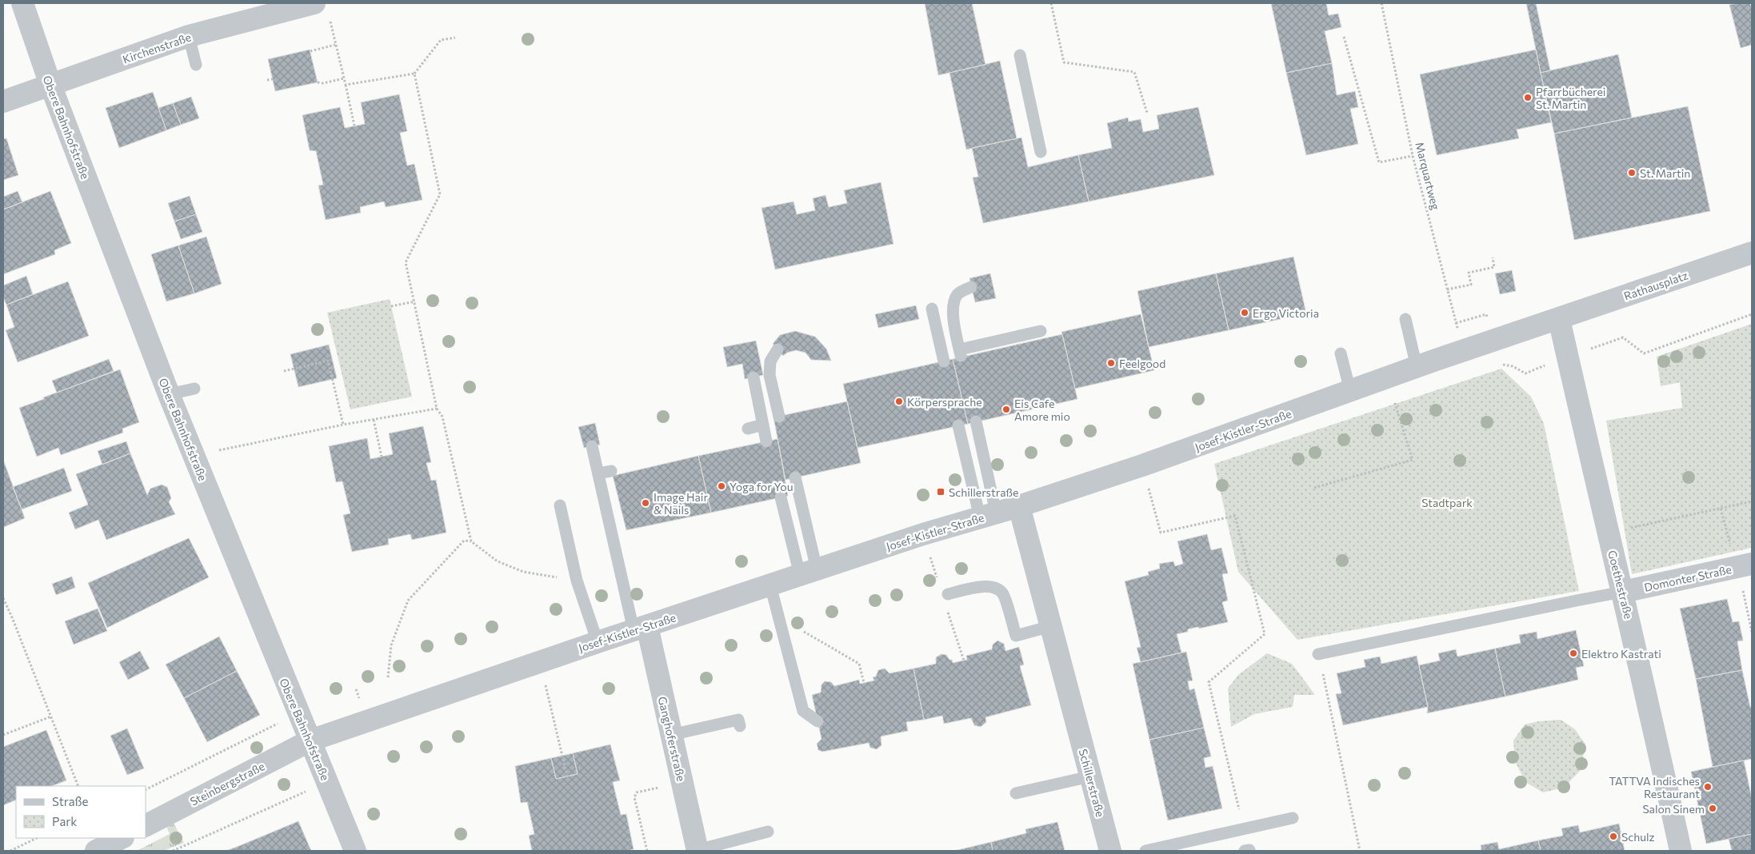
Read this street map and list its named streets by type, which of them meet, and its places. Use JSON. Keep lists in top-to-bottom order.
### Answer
{
  "streets": {
    "street": [
      "Kirchenstraße",
      "Obere Bahnhofstraße",
      "Rathausplatz",
      "Josef-Kistler-Straße",
      "Domonter Straße",
      "Goethestraße",
      "Ganghoferstraße",
      "Schillerstraße",
      "Steinbergstraße"
    ],
    "path": ["Marquartweg"]
  },
  "crossings": [
    ["Kirchenstraße", "Obere Bahnhofstraße"],
    ["Obere Bahnhofstraße", "Josef-Kistler-Straße"],
    ["Obere Bahnhofstraße", "Steinbergstraße"],
    ["Marquartweg", "Josef-Kistler-Straße"],
    ["Rathausplatz", "Josef-Kistler-Straße"],
    ["Rathausplatz", "Goethestraße"],
    ["Josef-Kistler-Straße", "Goethestraße"],
    ["Josef-Kistler-Straße", "Ganghoferstraße"],
    ["Josef-Kistler-Straße", "Schillerstraße"],
    ["Josef-Kistler-Straße", "Steinbergstraße"],
    ["Domonter Straße", "Goethestraße"]
  ],
  "parks": ["Stadtpark"],
  "places": {
    "other": [
      "Pfarrbücherei St. Martin",
      "St. Martin",
      "Ergo Victoria",
      "Feelgood",
      "Körpersprache",
      "Eis Cafe Amore mio",
      "Yoga for You",
      "Image Hair & Nails",
      "Elektro Kastrati",
      "TATTVA Indisches Restaurant",
      "Salon Sinem",
      "Schulz"
    ],
    "transit": ["Schillerstraße"]
  },
  "legend": ["Straße", "Park"]
}
